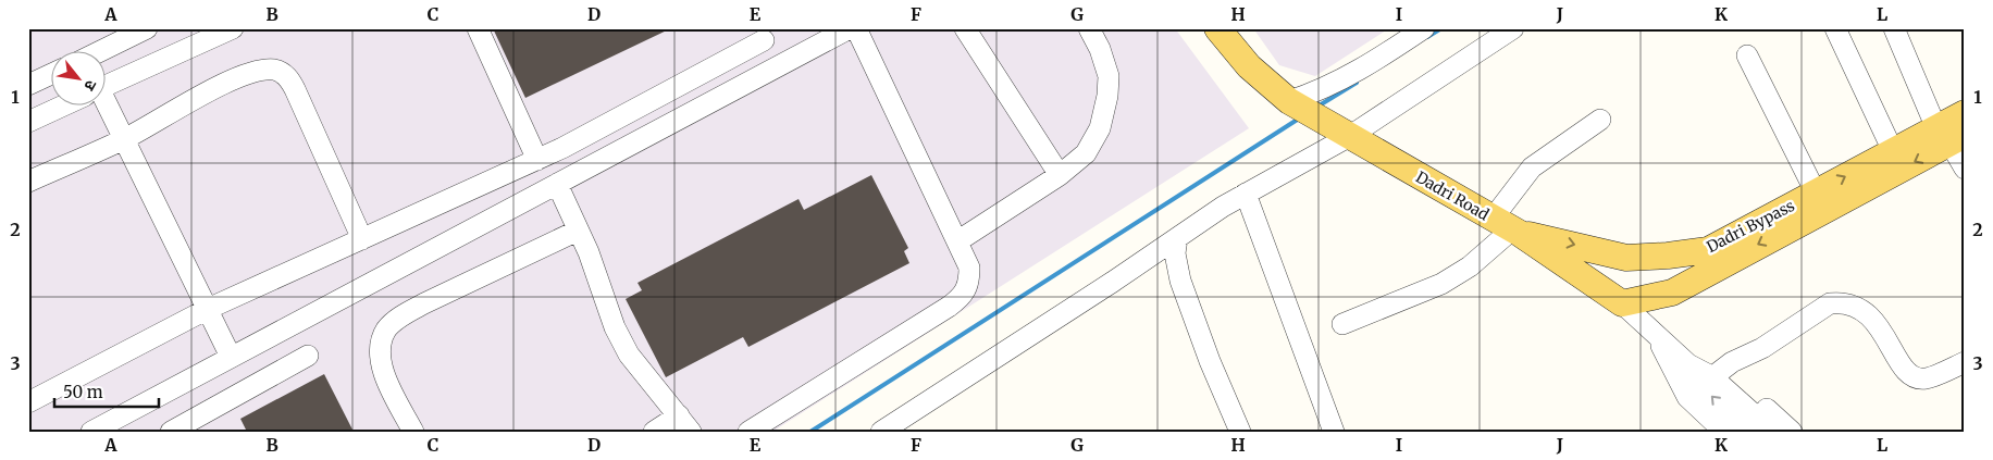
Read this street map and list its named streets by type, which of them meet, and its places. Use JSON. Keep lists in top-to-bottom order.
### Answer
{
  "streets": {
    "main road": ["Dadri Road", "Dadri Bypass"]
  },
  "crossings": [
    ["Dadri Road", "Dadri Bypass"]
  ],
  "scale_bar": "50 m",
  "north": "bottom right",
  "grid": {
    "columns": [
      "A",
      "B",
      "C",
      "D",
      "E",
      "F",
      "G",
      "H",
      "I",
      "J",
      "K",
      "L"
    ],
    "rows": ["1", "2", "3"]
  }
}
